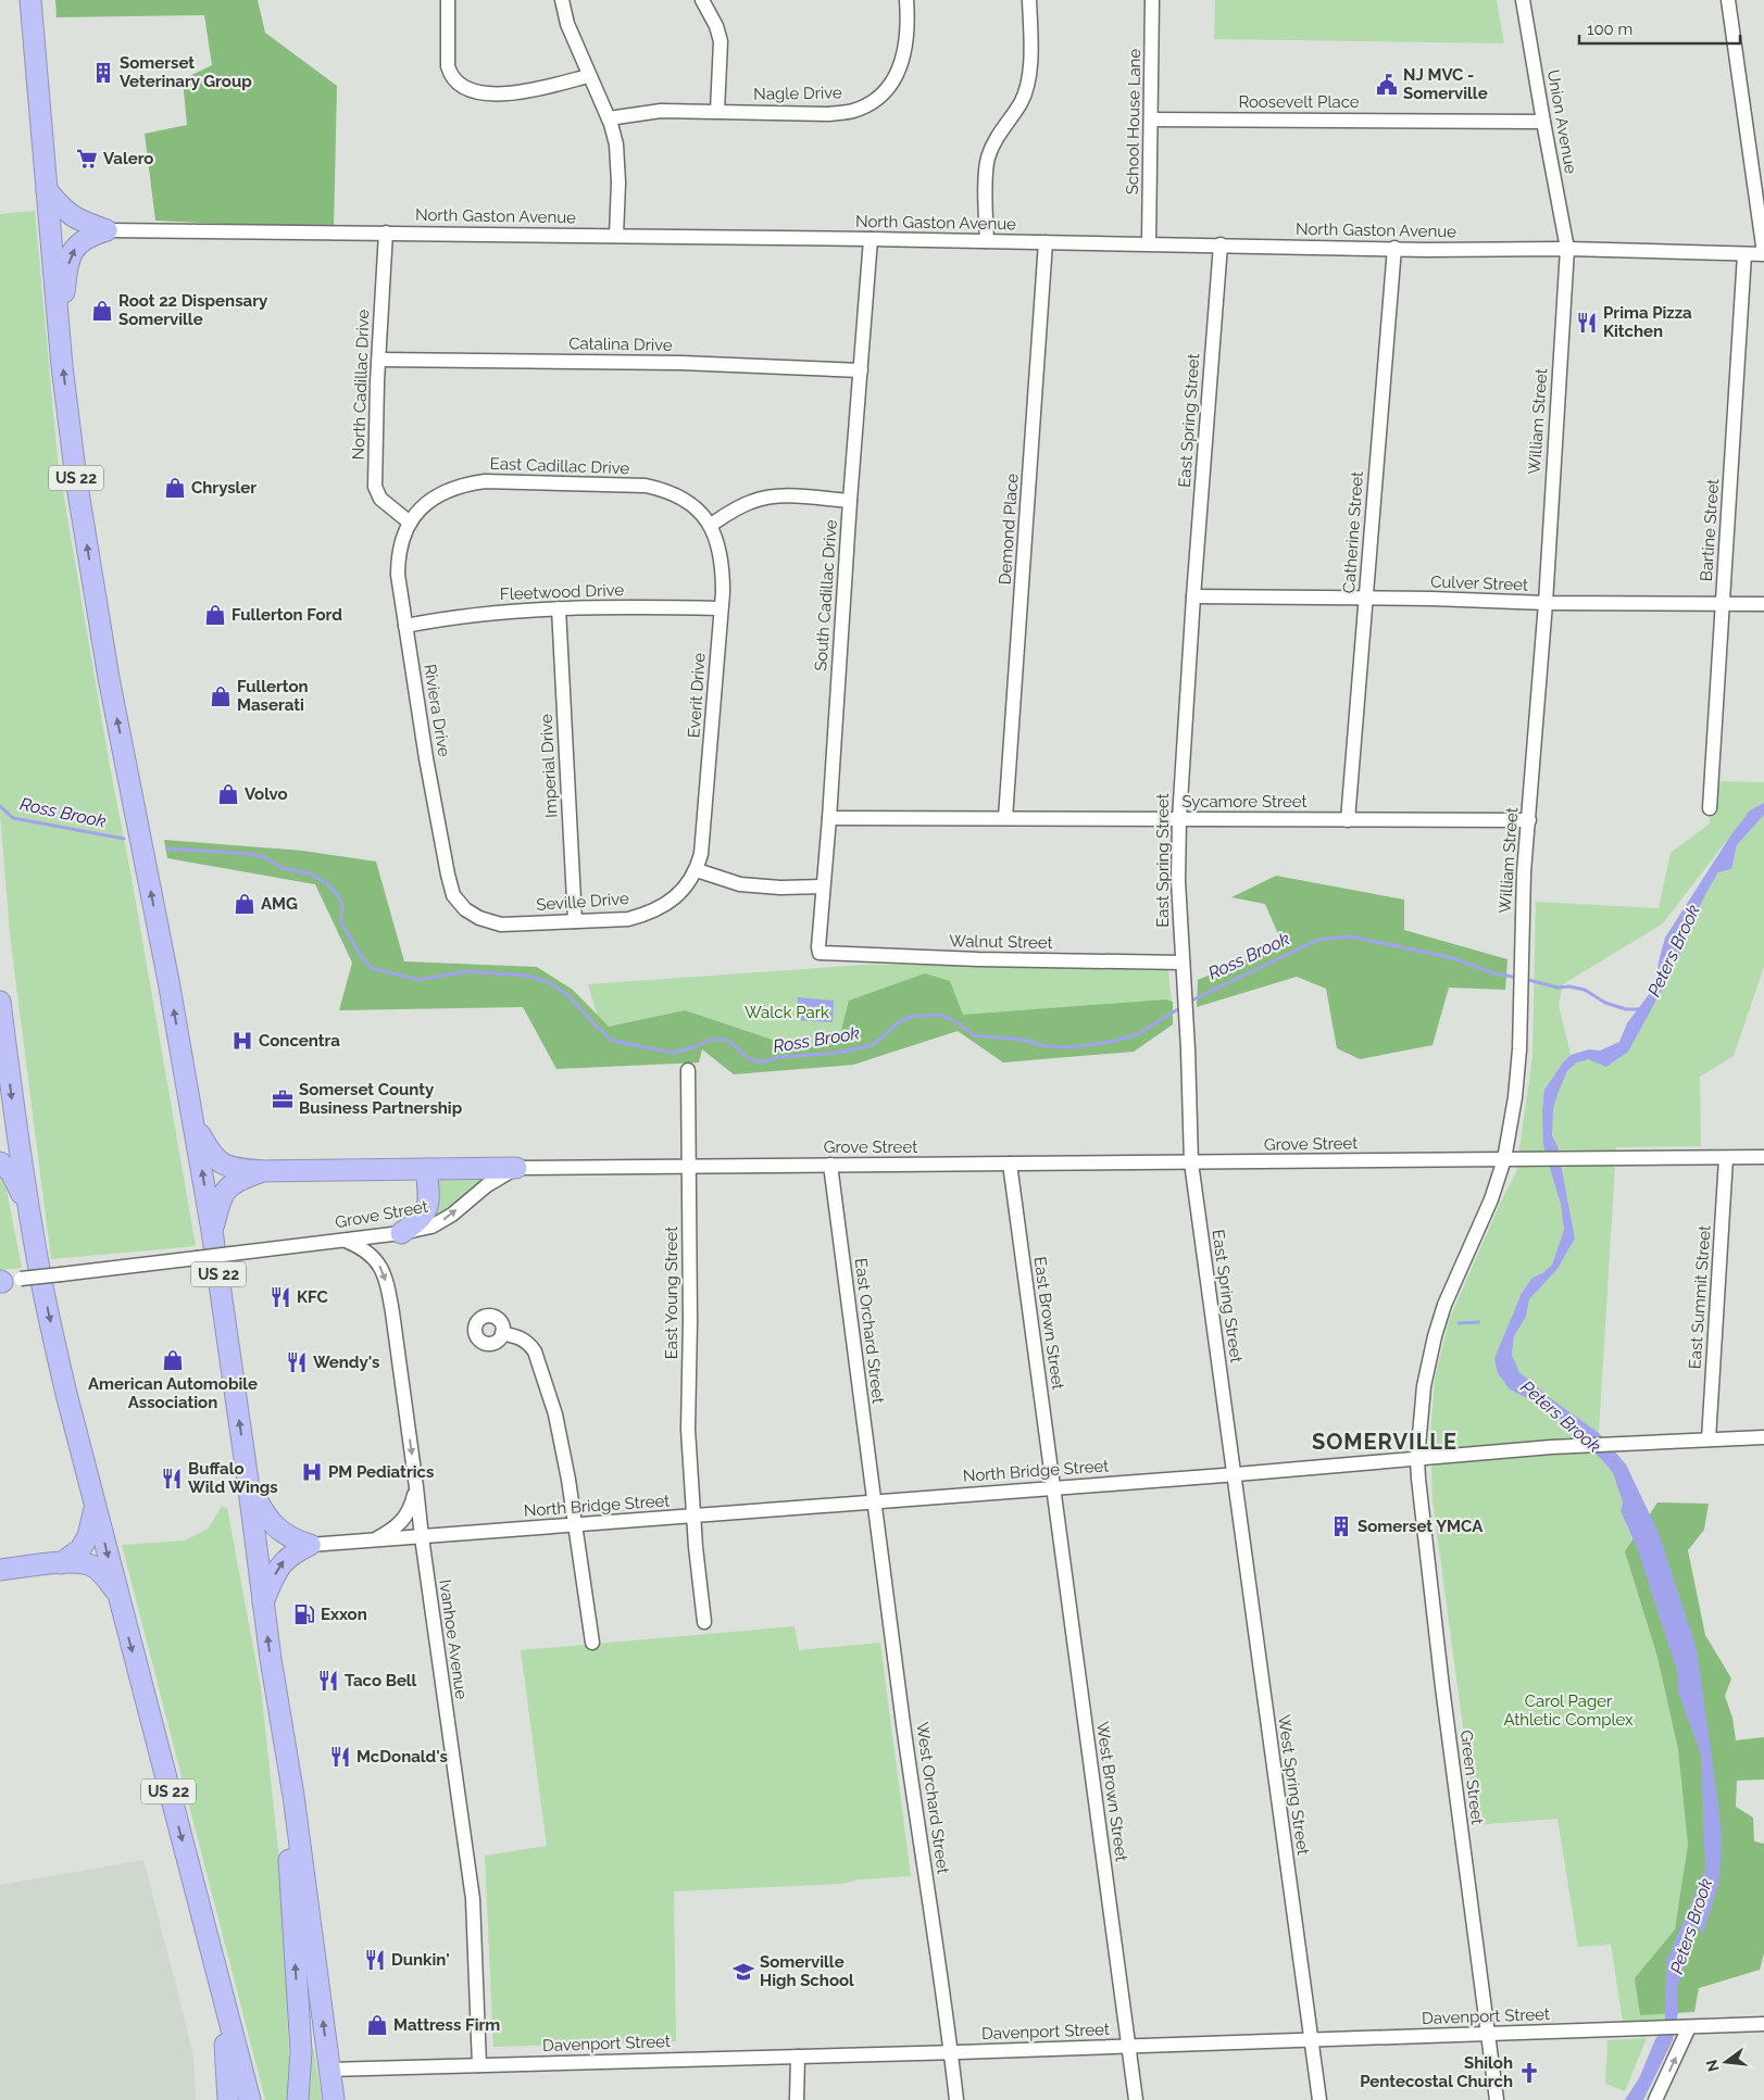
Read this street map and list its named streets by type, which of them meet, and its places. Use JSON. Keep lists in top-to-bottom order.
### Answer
{
  "streets": {
    "highway": ["US 22"],
    "street": [
      "Nagle Drive",
      "Roosevelt Place",
      "School House Lane",
      "Union Avenue",
      "North Gaston Avenue",
      "Catalina Drive",
      "North Cadillac Drive",
      "East Spring Street",
      "William Street",
      "East Cadillac Drive",
      "Demond Place",
      "Bartine Street",
      "Catherine Street",
      "Culver Street",
      "Fleetwood Drive",
      "South Cadillac Drive",
      "Everit Drive",
      "Riviera Drive",
      "Imperial Drive",
      "Sycamore Street",
      "Seville Drive",
      "Walnut Street",
      "Grove Street",
      "East Young Street",
      "East Summit Street",
      "East Brown Street",
      "East Orchard Street",
      "North Bridge Street",
      "Ivanhoe Avenue",
      "Green Street",
      "West Spring Street",
      "West Brown Street",
      "West Orchard Street",
      "Davenport Street"
    ]
  },
  "crossings": [
    ["Roosevelt Place", "School House Lane"],
    ["Roosevelt Place", "Union Avenue"],
    ["School House Lane", "North Gaston Avenue"],
    ["Union Avenue", "North Gaston Avenue"],
    ["Union Avenue", "William Street"],
    ["North Gaston Avenue", "North Cadillac Drive"],
    ["North Gaston Avenue", "East Spring Street"],
    ["North Gaston Avenue", "William Street"],
    ["North Gaston Avenue", "Demond Place"],
    ["North Gaston Avenue", "Bartine Street"],
    ["North Gaston Avenue", "Catherine Street"],
    ["North Gaston Avenue", "South Cadillac Drive"],
    ["Catalina Drive", "North Cadillac Drive"],
    ["Catalina Drive", "South Cadillac Drive"],
    ["North Cadillac Drive", "East Cadillac Drive"],
    ["North Cadillac Drive", "Riviera Drive"],
    ["East Spring Street", "Culver Street"],
    ["East Spring Street", "Sycamore Street"],
    ["East Spring Street", "Walnut Street"],
    ["East Spring Street", "Grove Street"],
    ["East Spring Street", "North Bridge Street"],
    ["East Spring Street", "West Spring Street"],
    ["William Street", "Culver Street"],
    ["William Street", "Sycamore Street"],
    ["William Street", "Grove Street"],
    ["William Street", "North Bridge Street"],
    ["William Street", "Green Street"],
    ["East Cadillac Drive", "Everit Drive"],
    ["East Cadillac Drive", "Riviera Drive"],
    ["US 22", "Davenport Street"],
    ["Demond Place", "Sycamore Street"],
    ["Bartine Street", "Culver Street"],
    ["Catherine Street", "Culver Street"],
    ["Catherine Street", "Sycamore Street"],
    ["Fleetwood Drive", "Everit Drive"],
    ["Fleetwood Drive", "Riviera Drive"],
    ["Fleetwood Drive", "Imperial Drive"],
    ["South Cadillac Drive", "Sycamore Street"],
    ["South Cadillac Drive", "Walnut Street"],
    ["Everit Drive", "Seville Drive"],
    ["Riviera Drive", "Seville Drive"],
    ["Imperial Drive", "Seville Drive"],
    ["Grove Street", "East Young Street"],
    ["Grove Street", "East Summit Street"],
    ["Grove Street", "East Brown Street"],
    ["Grove Street", "East Orchard Street"],
    ["Grove Street", "Ivanhoe Avenue"],
    ["East Young Street", "North Bridge Street"],
    ["East Summit Street", "North Bridge Street"],
    ["East Brown Street", "North Bridge Street"],
    ["East Brown Street", "West Brown Street"],
    ["East Orchard Street", "North Bridge Street"],
    ["East Orchard Street", "West Orchard Street"],
    ["North Bridge Street", "Ivanhoe Avenue"],
    ["North Bridge Street", "Green Street"],
    ["North Bridge Street", "West Spring Street"],
    ["North Bridge Street", "West Brown Street"],
    ["North Bridge Street", "West Orchard Street"],
    ["Ivanhoe Avenue", "Davenport Street"],
    ["Green Street", "Davenport Street"],
    ["West Spring Street", "Davenport Street"],
    ["West Brown Street", "Davenport Street"],
    ["West Orchard Street", "Davenport Street"]
  ],
  "districts": ["SOMERVILLE"],
  "water": ["Ross Brook", "Peters Brook"],
  "parks": ["Walck Park", "Carol Pager Athletic Complex"],
  "places": {
    "building": ["Somerset Veterinary Group", "Somerset YMCA"],
    "public building": ["NJ MVC - Somerville"],
    "supermarket": ["Valero"],
    "shop": [
      "Root 22 Dispensary Somerville",
      "Chrysler",
      "Fullerton Ford",
      "Fullerton Maserati",
      "Volvo",
      "AMG",
      "American Automobile Association",
      "Mattress Firm"
    ],
    "restaurant": [
      "Prima Pizza Kitchen",
      "KFC",
      "Wendy's",
      "Buffalo Wild Wings",
      "Taco Bell",
      "McDonald's",
      "Dunkin'"
    ],
    "hospital": ["Concentra", "PM Pediatrics"],
    "office": ["Somerset County Business Partnership"],
    "fuel station": ["Exxon"],
    "school or university": ["Somerville High School"],
    "church": ["Shiloh Pentecostal Church"]
  },
  "scale_bar": "100 m",
  "north": "left"
}
